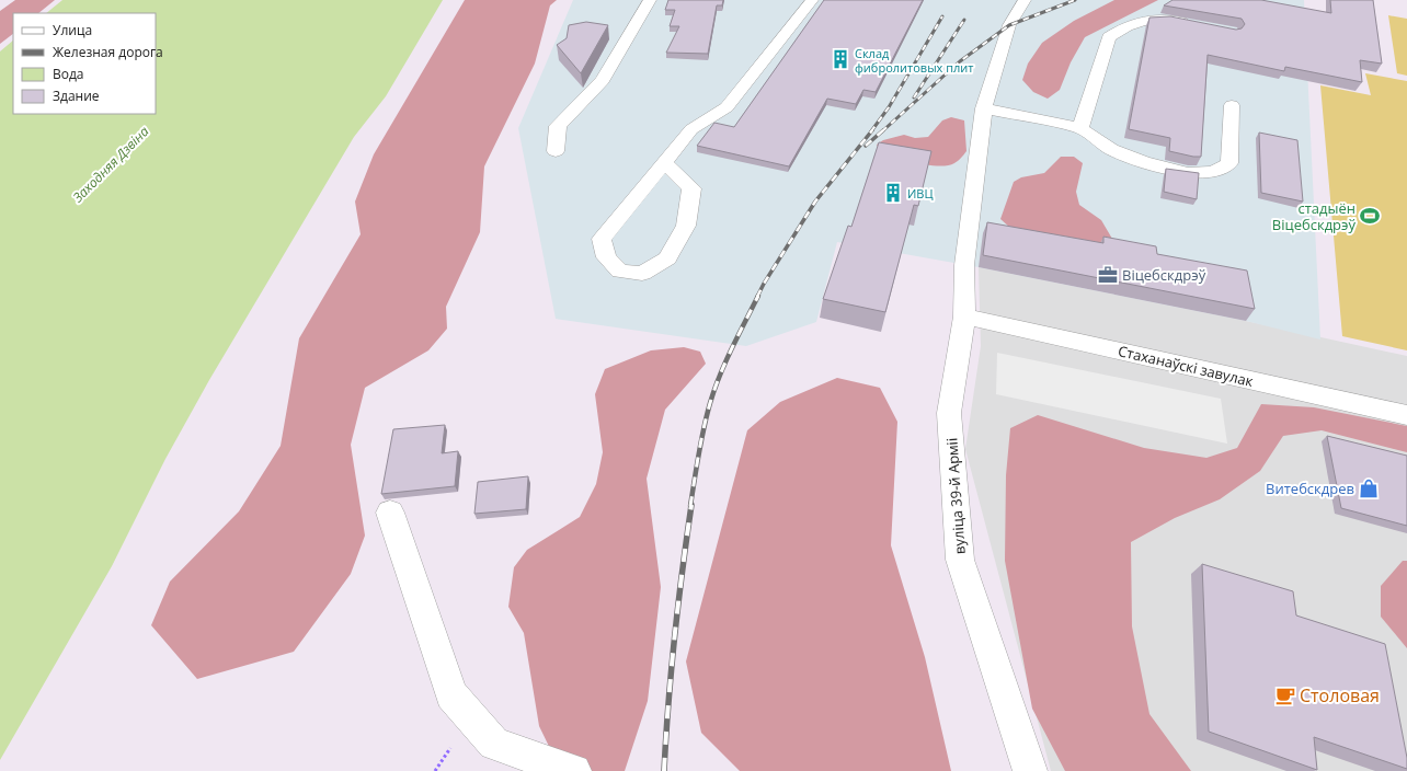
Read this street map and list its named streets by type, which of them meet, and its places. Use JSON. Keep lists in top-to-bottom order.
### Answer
{
  "streets": {
    "street": ["Стаханаўскі завулак", "вуліца 39-й Арміі"]
  },
  "crossings": [
    ["Стаханаўскі завулак", "вуліца 39-й Арміі"]
  ],
  "water": ["Заходняя Дзвіна"],
  "places": {
    "building": ["Склад фибролитовых плит", "ИВЦ"],
    "sports": ["стадыён Віцебскдрэў"],
    "office": ["Віцебскдрэў"],
    "shop": ["Витебскдрев"],
    "cafe": ["Столовая"]
  },
  "legend": [
    "Улица",
    "Железная дорога",
    "Вода",
    "Здание"
  ]
}
